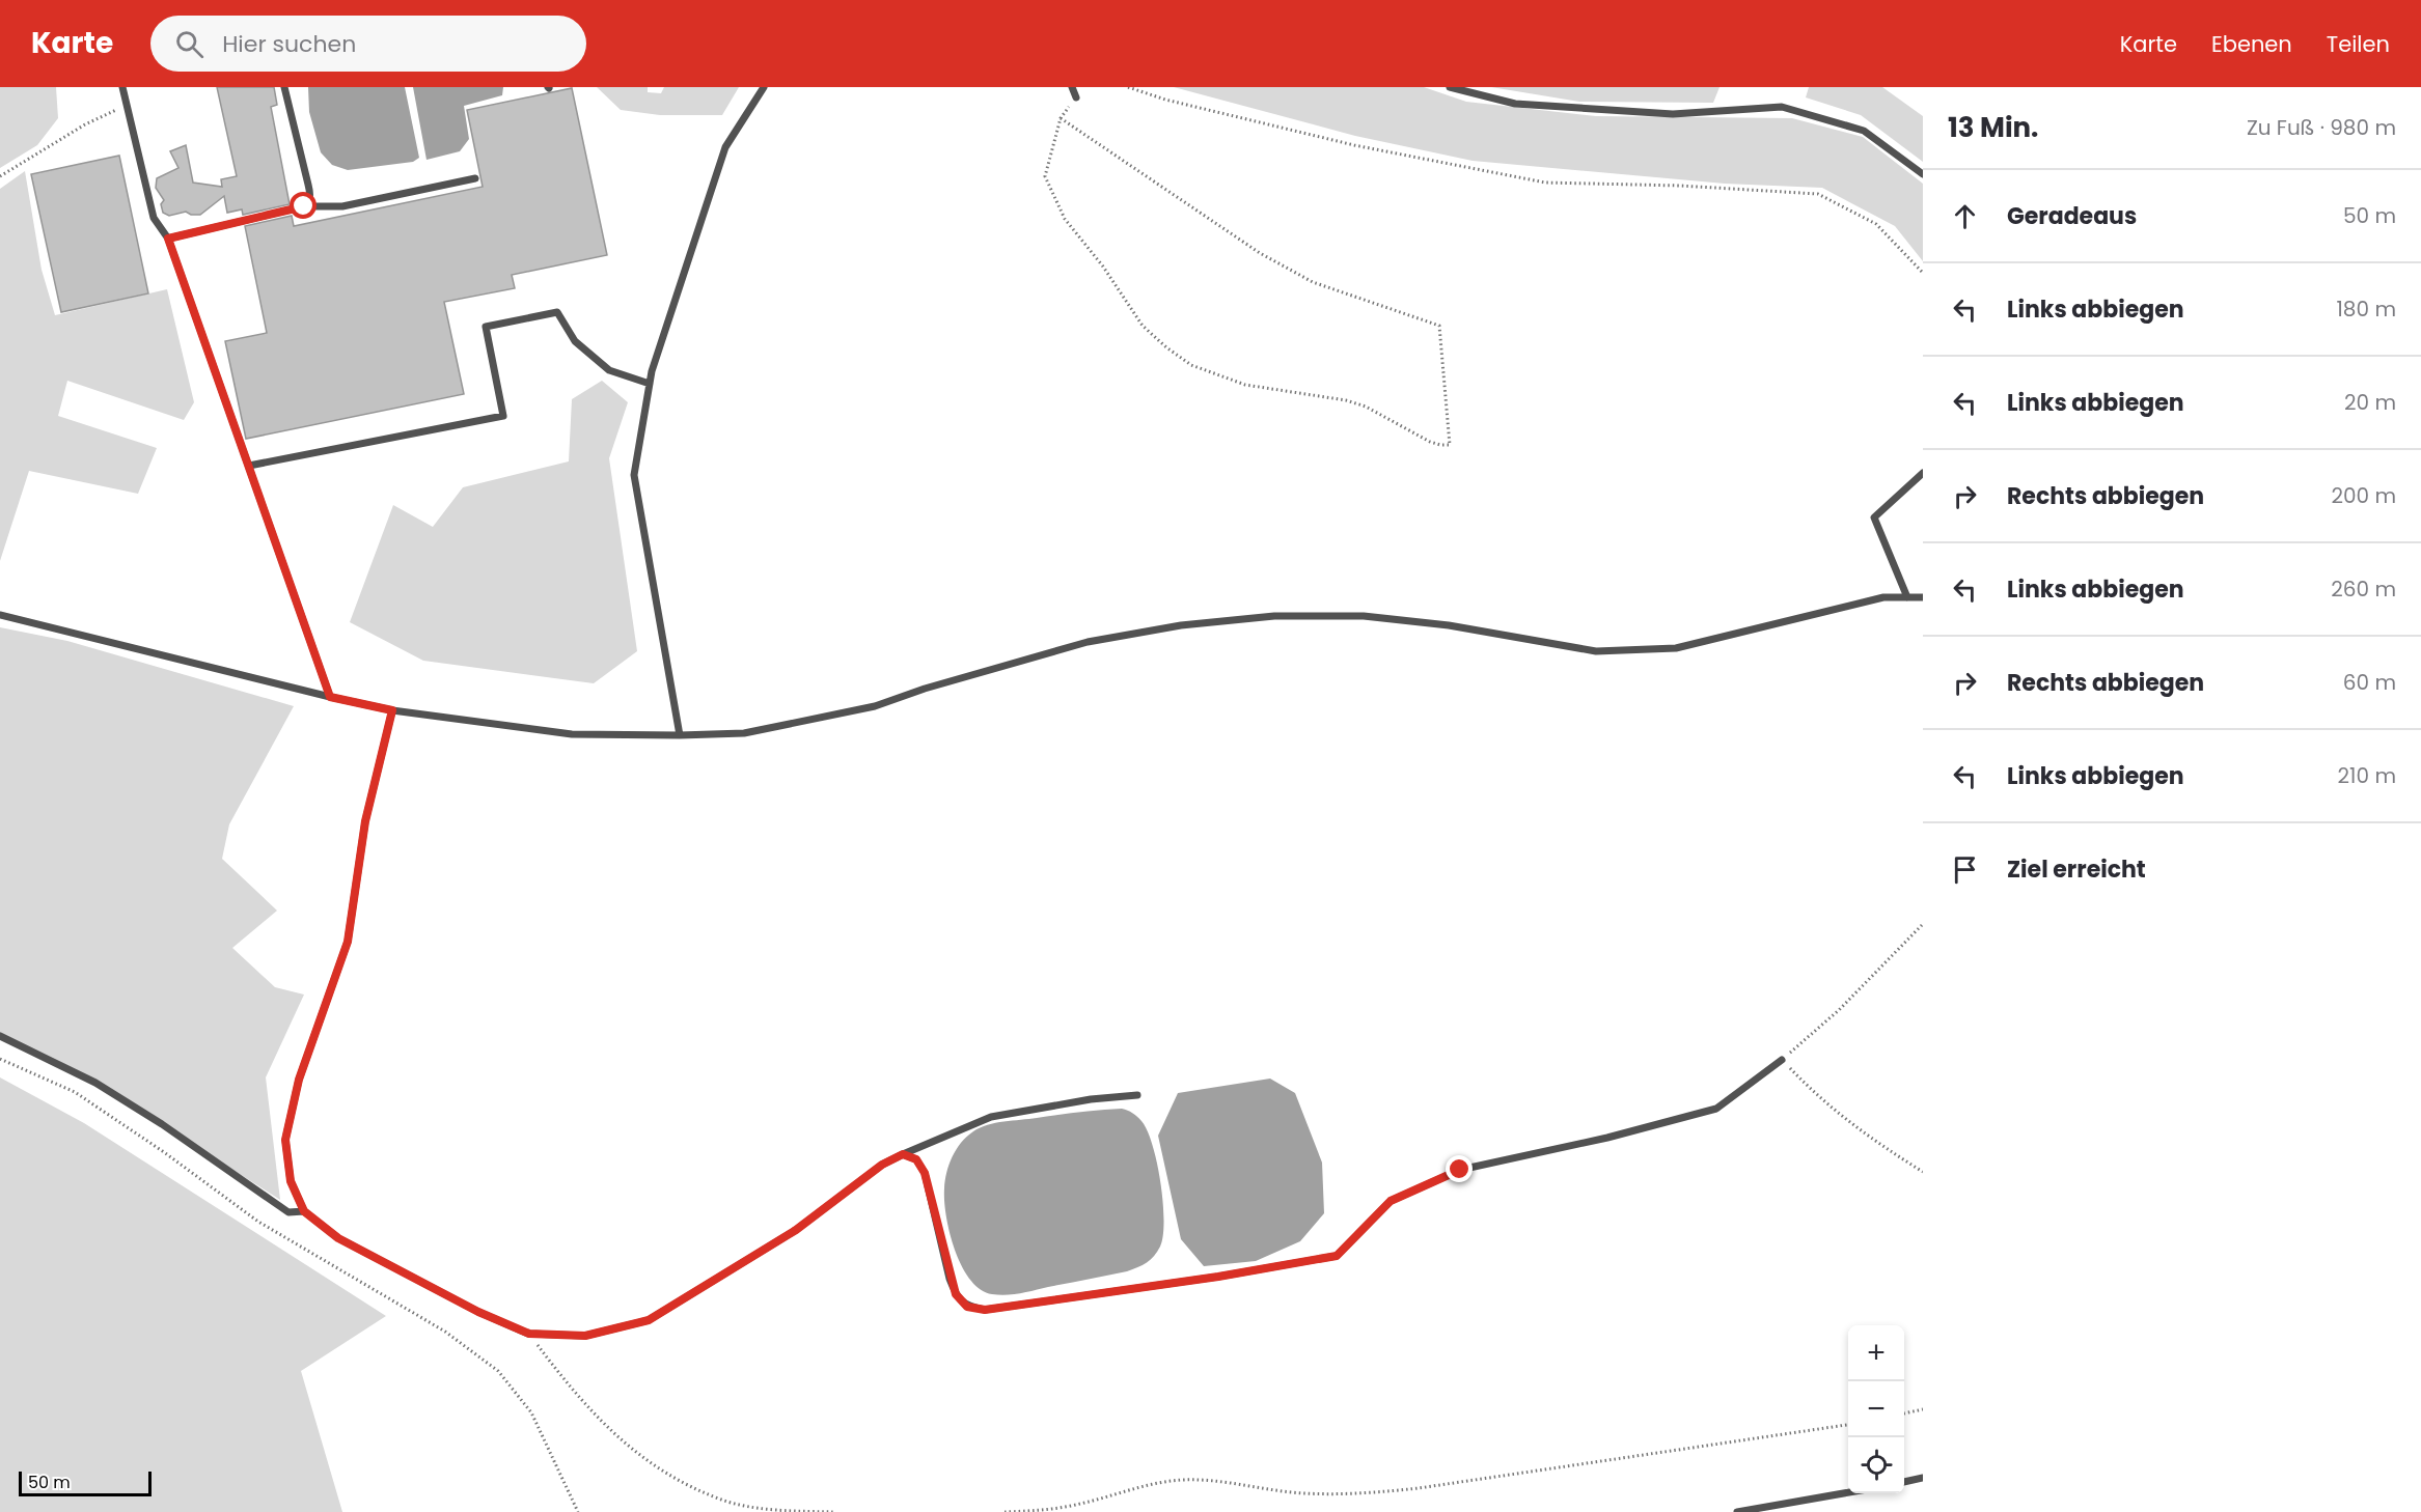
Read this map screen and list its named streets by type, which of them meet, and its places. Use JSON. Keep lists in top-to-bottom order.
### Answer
{
  "scale_bar": "50 m",
  "page": {
    "header": "Karte",
    "search": "Hier suchen",
    "nav": ["Karte", "Ebenen", "Teilen"],
    "heading": ["13 Min.", "Zu Fuß · 980 m"],
    "list": [
      ["Geradeaus", "50 m"],
      ["Links abbiegen", "180 m"],
      ["Links abbiegen", "20 m"],
      ["Rechts abbiegen", "200 m"],
      ["Links abbiegen", "260 m"],
      ["Rechts abbiegen", "60 m"],
      ["Links abbiegen", "210 m"],
      "Ziel erreicht"
    ],
    "map_buttons": ["+", "−"],
    "scale": "50 m"
  }
}
